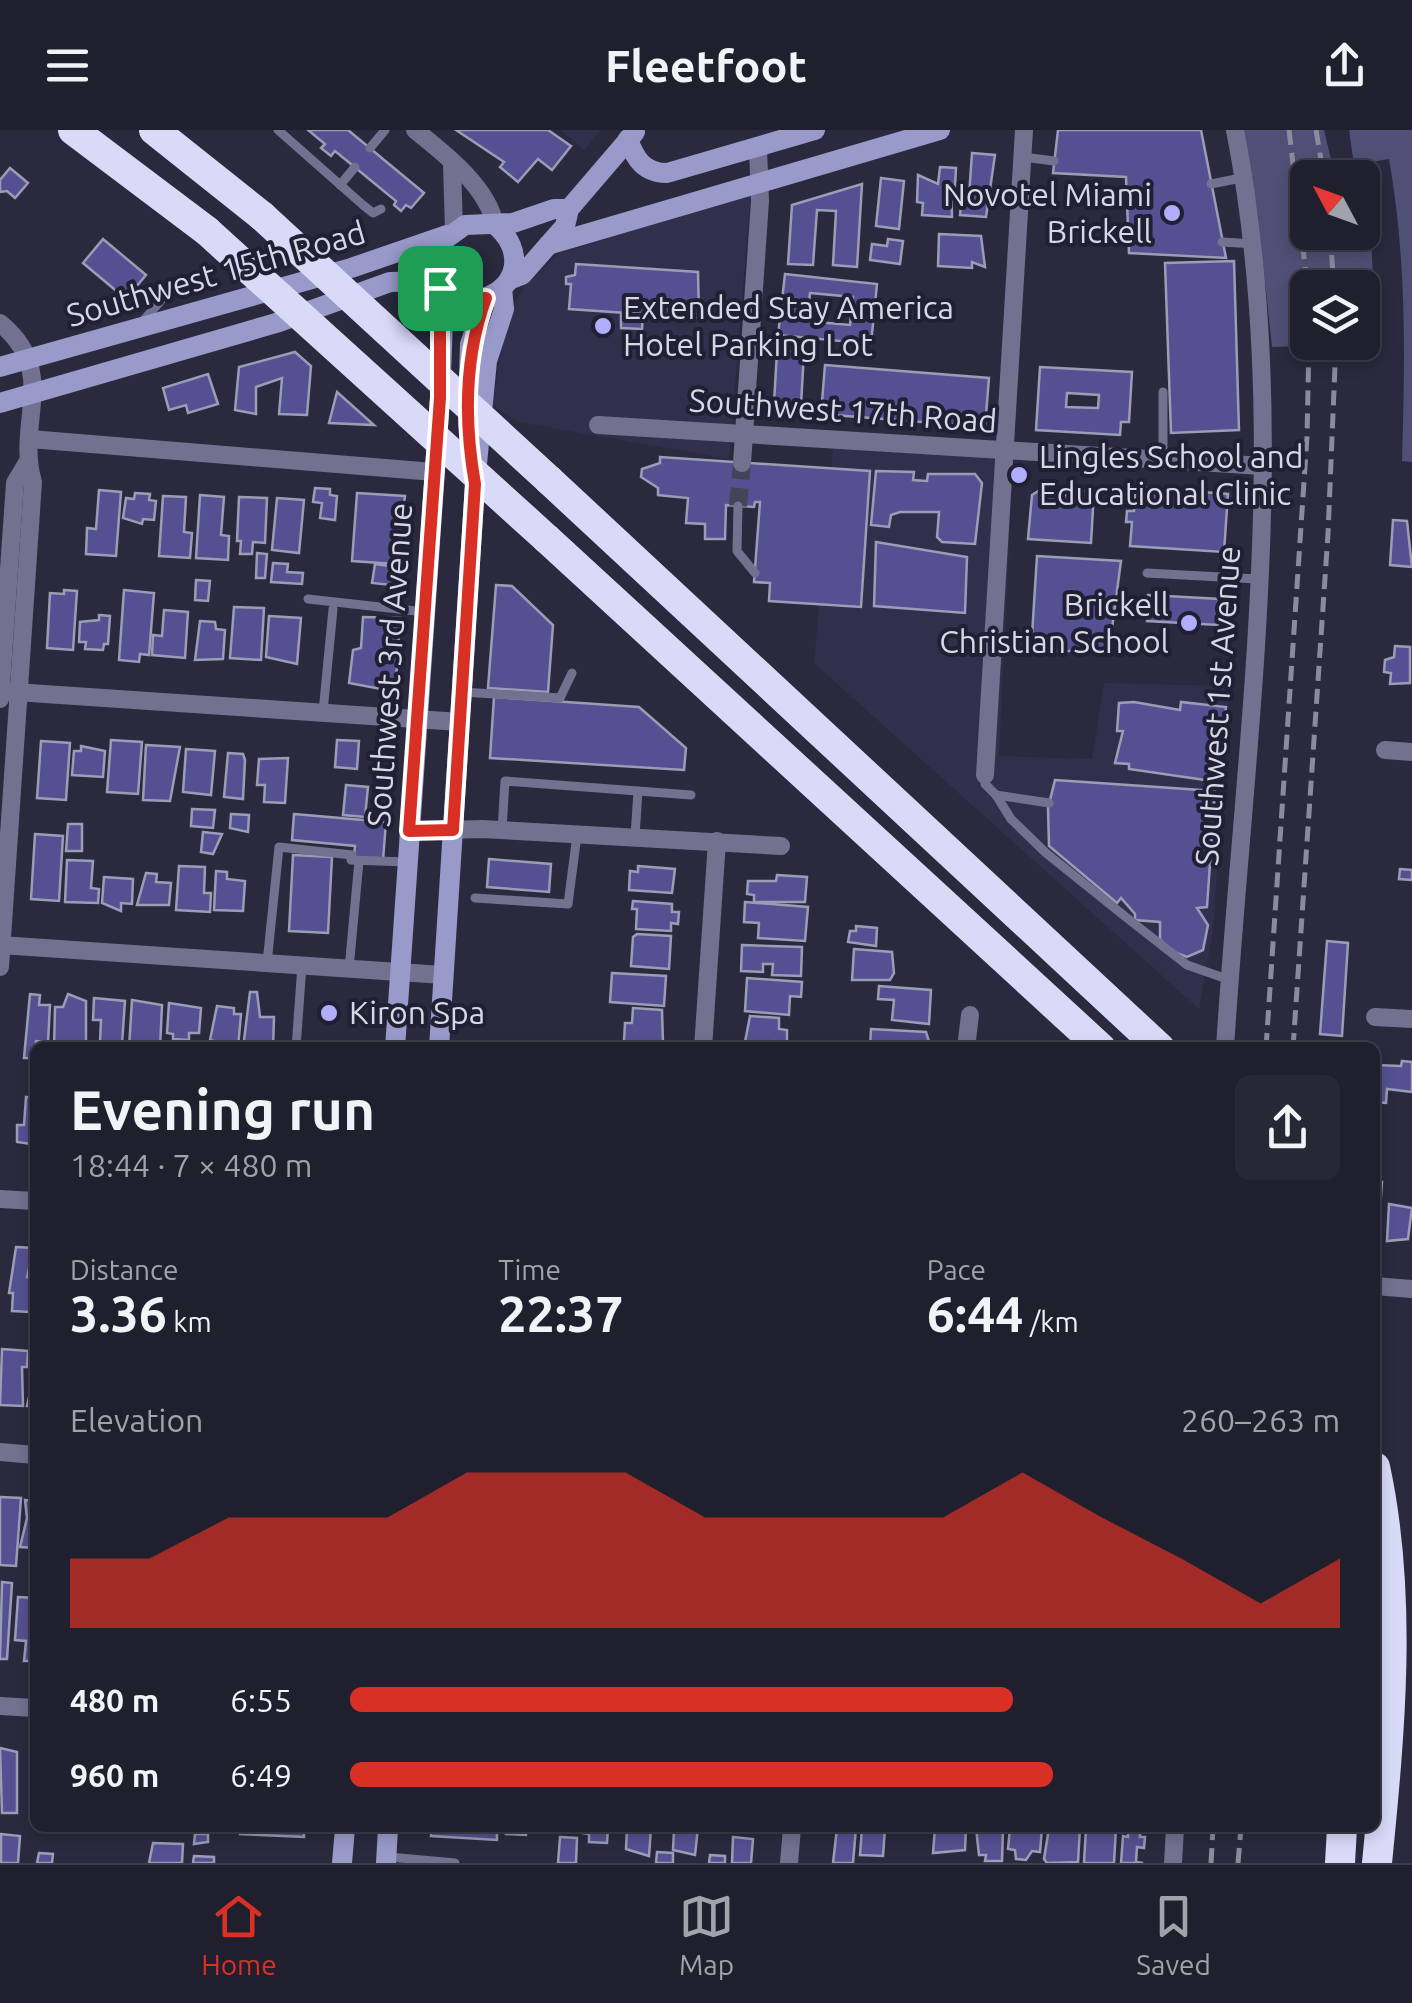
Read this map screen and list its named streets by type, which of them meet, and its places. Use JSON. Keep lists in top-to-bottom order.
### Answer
{
  "streets": {
    "main road": ["Southwest 15th Road", "Southwest 3rd Avenue"],
    "street": ["Southwest 17th Road", "Southwest 1st Avenue"]
  },
  "crossings": [
    ["Southwest 15th Road", "Southwest 3rd Avenue"],
    ["Southwest 17th Road", "Southwest 1st Avenue"]
  ],
  "places": [
    "Novotel Miami Brickell",
    "Extended Stay America Hotel Parking Lot",
    "Lingles School and Educational Clinic",
    "Brickell Christian School",
    "Kiron Spa"
  ],
  "north": "top left",
  "page": {
    "header": "Fleetfoot",
    "heading": ["Evening run", "18:44 · 7 × 480 m"],
    "stats": [
      ["Distance", "3.36 km"],
      ["Time", "22:37"],
      ["Pace", "6:44 /km"]
    ],
    "chart": ["Elevation", "260–263 m"],
    "list": [
      {
        "name": "480 m",
        "note": "6:55"
      },
      {
        "name": "960 m",
        "note": "6:49"
      }
    ],
    "tabs": ["Home", "Map", "Saved"]
  }
}
